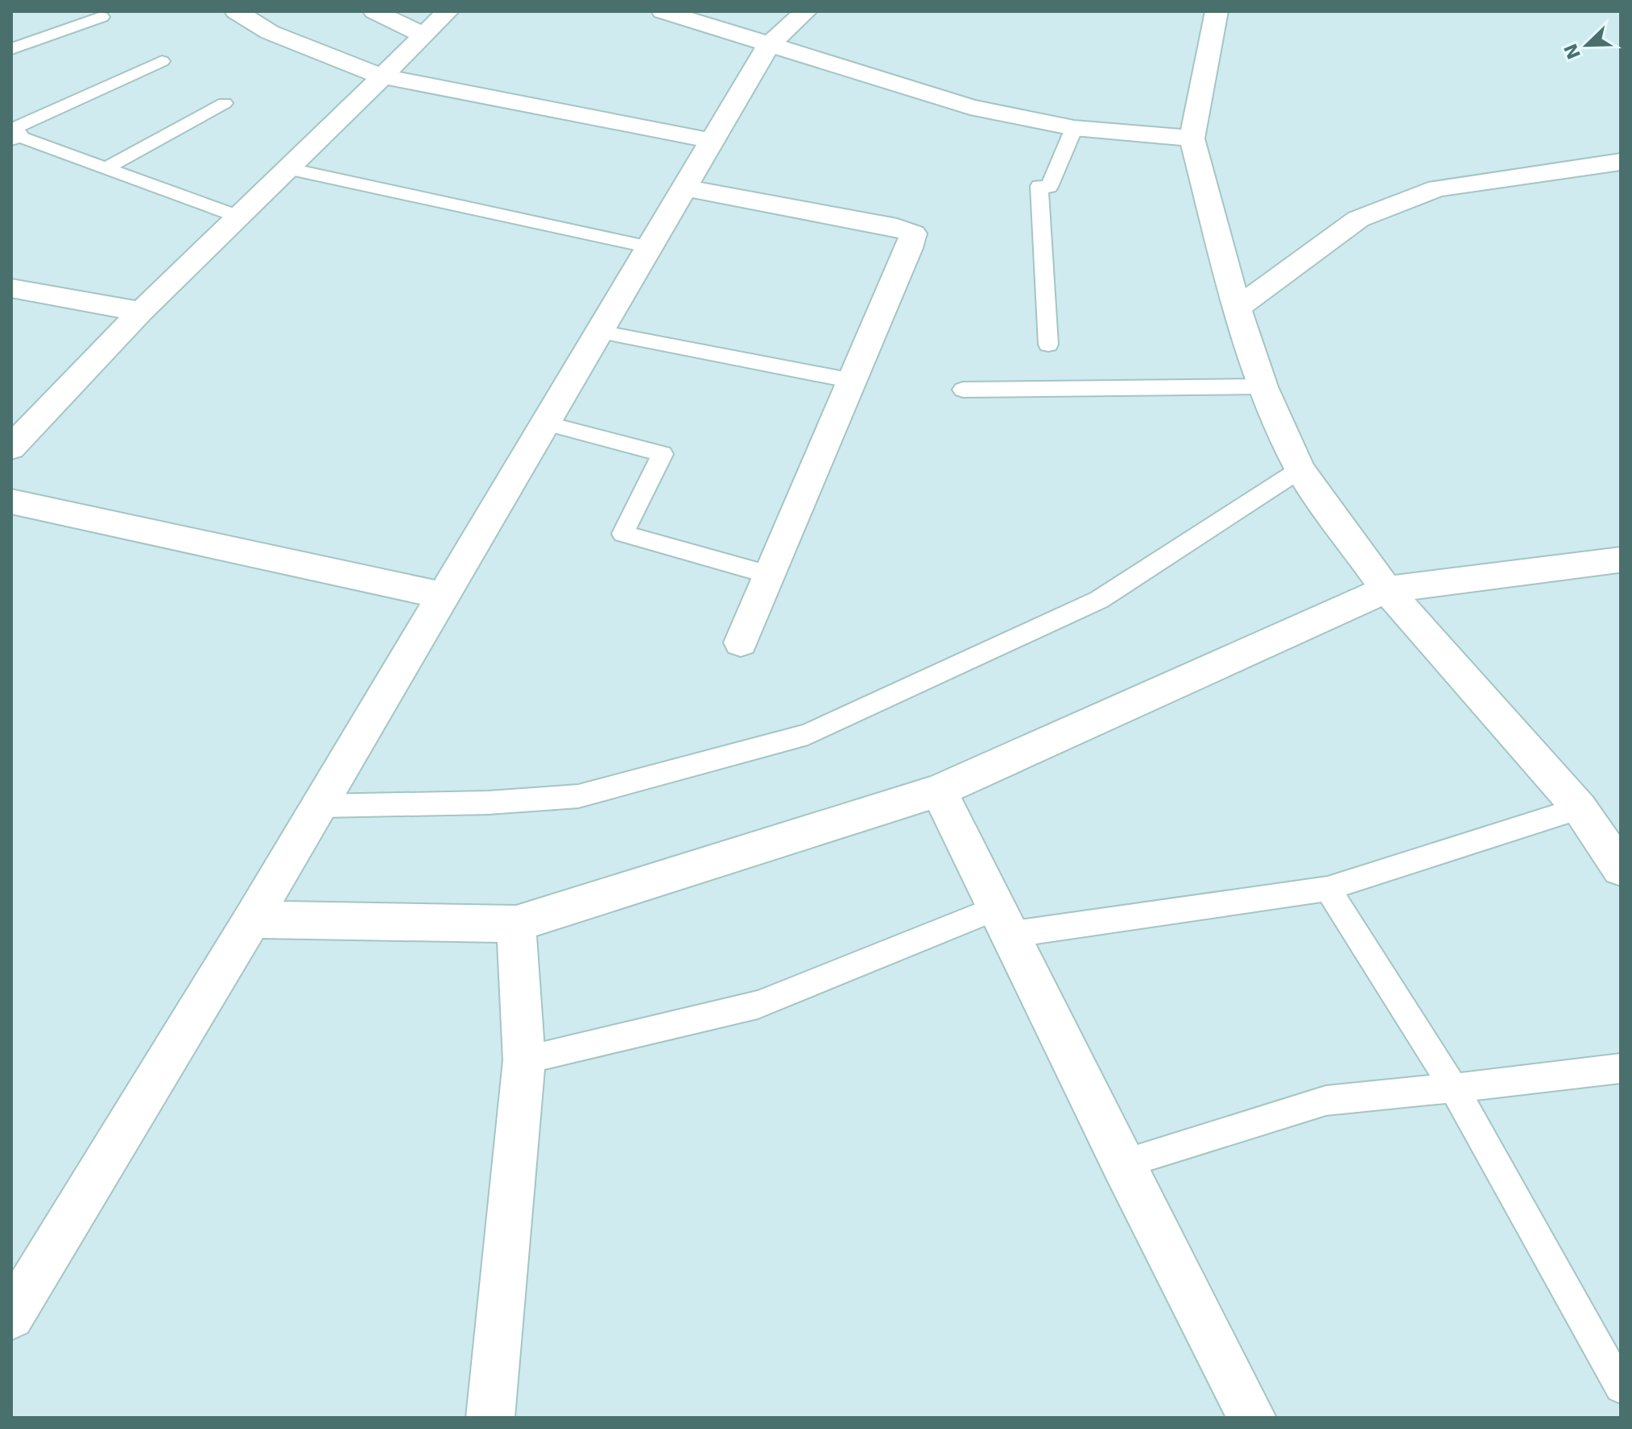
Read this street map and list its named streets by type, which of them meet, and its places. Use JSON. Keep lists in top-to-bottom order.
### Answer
{
  "north": "bottom left"
}
